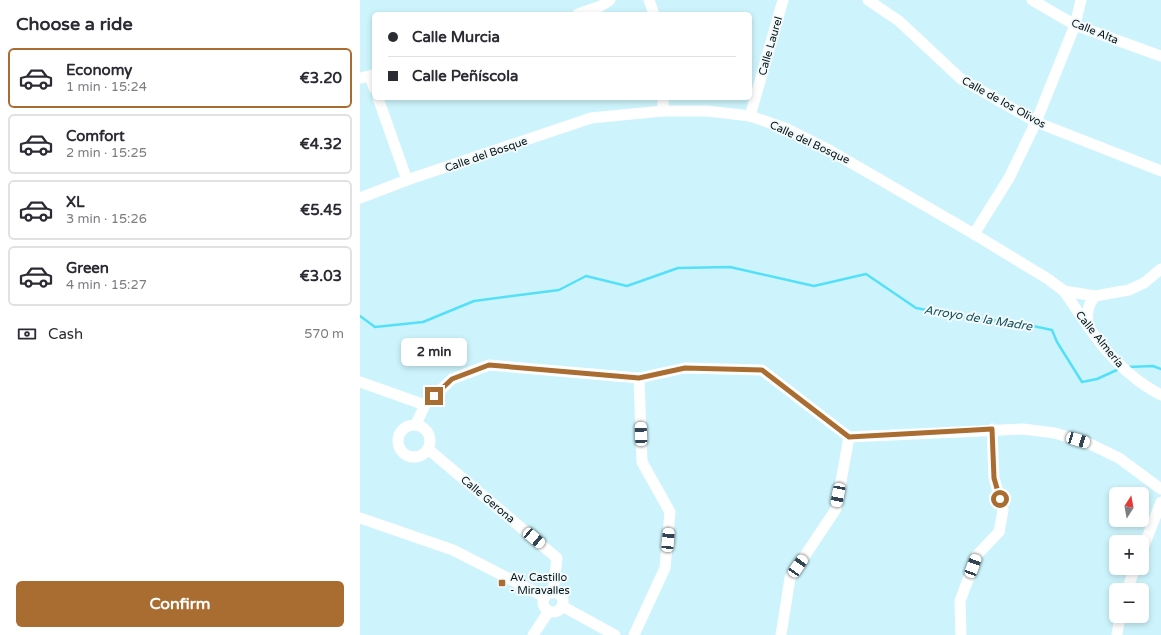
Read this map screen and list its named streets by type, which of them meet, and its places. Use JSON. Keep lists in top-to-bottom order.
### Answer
{
  "streets": {
    "street": [
      "Calle Alta",
      "Calle Laurel",
      "Calle de los Olivos",
      "Calle del Bosque",
      "Calle Almería",
      "Calle Gerona"
    ]
  },
  "crossings": [
    ["Calle Laurel", "Calle del Bosque"],
    ["Calle del Bosque", "Calle Almería"]
  ],
  "water": ["Arroyo de la Madre"],
  "places": {
    "transit": ["Av. Castillo - Miravalles"]
  },
  "north": "top",
  "page": {
    "heading": "Choose a ride",
    "banner": ["Calle Murcia", "Calle Peñíscola"],
    "list": [
      {
        "name": "Economy",
        "note": "1 min · 15:24",
        "value": "€3.20"
      },
      {
        "name": "Comfort",
        "note": "2 min · 15:25",
        "value": "€4.32"
      },
      {
        "name": "XL",
        "note": "3 min · 15:26",
        "value": "€5.45"
      },
      {
        "name": "Green",
        "note": "4 min · 15:27",
        "value": "€3.03"
      }
    ],
    "pay": ["Cash", "570 m"],
    "bubble": "2 min",
    "map_buttons": ["+", "−"],
    "buttons": "Confirm"
  }
}
